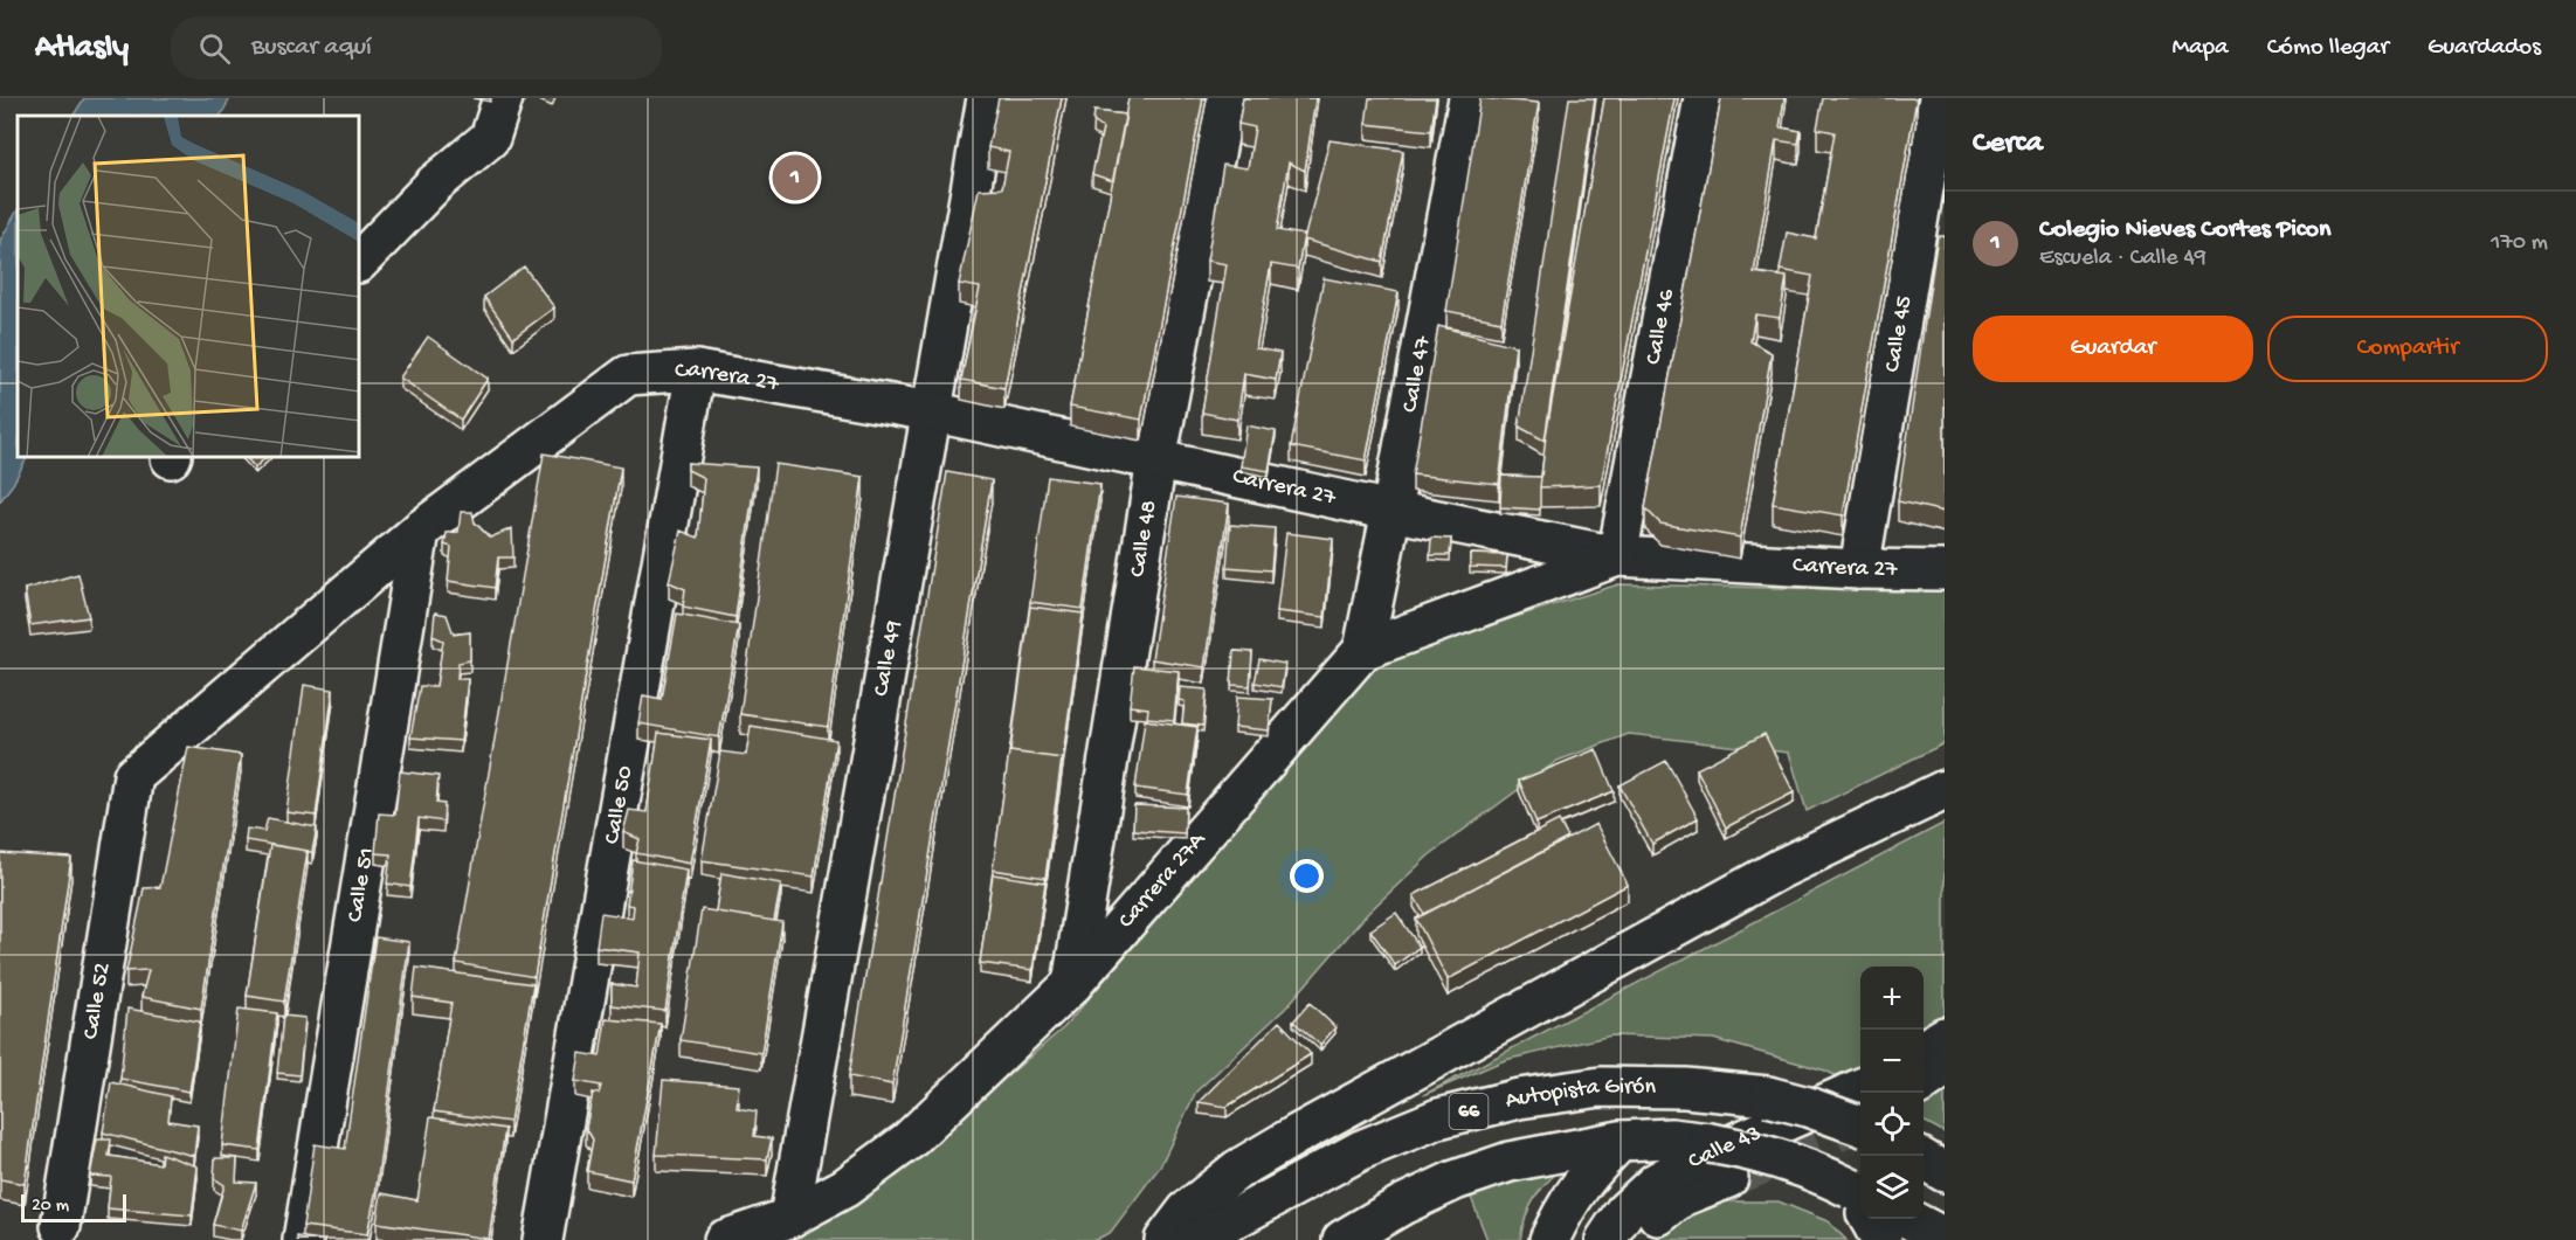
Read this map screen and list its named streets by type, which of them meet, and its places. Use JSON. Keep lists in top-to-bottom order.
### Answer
{
  "streets": {
    "main road": [
      "Calle 46",
      "Calle 45",
      "Calle 47",
      "Carrera 27",
      "Calle 48",
      "Calle 49",
      "Calle 50",
      "Carrera 27A",
      "Calle 51",
      "Calle 52",
      "Autopista Girón",
      "66",
      "Calle 43"
    ]
  },
  "crossings": [
    ["Calle 46", "Carrera 27"],
    ["Calle 46", "Carrera 27A"],
    ["Calle 45", "Carrera 27"],
    ["Calle 47", "Carrera 27"],
    ["Calle 47", "Carrera 27A"],
    ["Carrera 27", "Calle 48"],
    ["Carrera 27", "Calle 49"],
    ["Carrera 27", "Calle 50"],
    ["Carrera 27", "Carrera 27A"],
    ["Carrera 27", "Calle 51"],
    ["Carrera 27", "Calle 52"],
    ["Calle 48", "Carrera 27A"],
    ["Calle 49", "Carrera 27A"],
    ["Calle 51", "Calle 52"]
  ],
  "scale_bar": "20 m",
  "page": {
    "header": "Atlasly",
    "search": "Buscar aquí",
    "nav": ["Mapa", "Cómo llegar", "Guardados"],
    "heading": "Cerca",
    "pins": "1",
    "list": [
      {
        "mark": "1",
        "name": "Colegio Nieves Cortes Picon",
        "note": "Escuela · Calle 49",
        "value": "170 m"
      }
    ],
    "buttons": ["Guardar", "Compartir"],
    "map_buttons": ["+", "−"],
    "scale": "20 m"
  }
}
